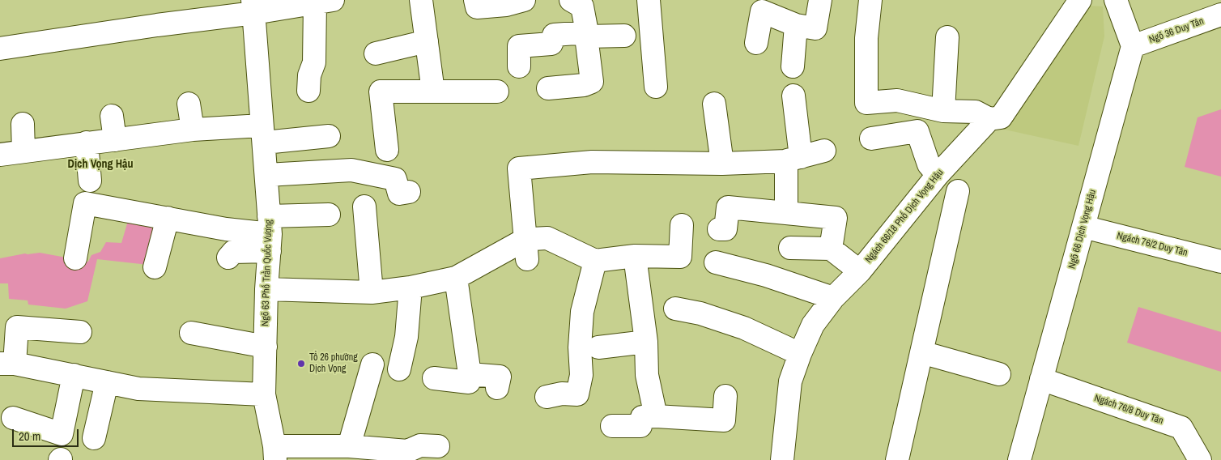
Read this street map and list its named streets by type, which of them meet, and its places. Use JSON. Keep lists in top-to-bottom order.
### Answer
{
  "streets": {
    "street": [
      "Ngõ 36 Duy Tân",
      "Ngách 66/18 Phố Dịch Vọng Hậu",
      "Ngõ 66 Dịch Vọng Hậu",
      "Ngách 76/2 Duy Tân",
      "Ngõ 63 Phố Trần Quốc Vượng",
      "Ngách 76/8 Duy Tân"
    ]
  },
  "crossings": [
    ["Ngõ 36 Duy Tân", "Ngõ 66 Dịch Vọng Hậu"],
    ["Ngõ 66 Dịch Vọng Hậu", "Ngách 76/2 Duy Tân"],
    ["Ngõ 66 Dịch Vọng Hậu", "Ngách 76/8 Duy Tân"]
  ],
  "districts": ["Dịch Vọng Hậu"],
  "places": ["Tổ 26 phường Dịch Vọng"],
  "scale_bar": "20 m"
}
